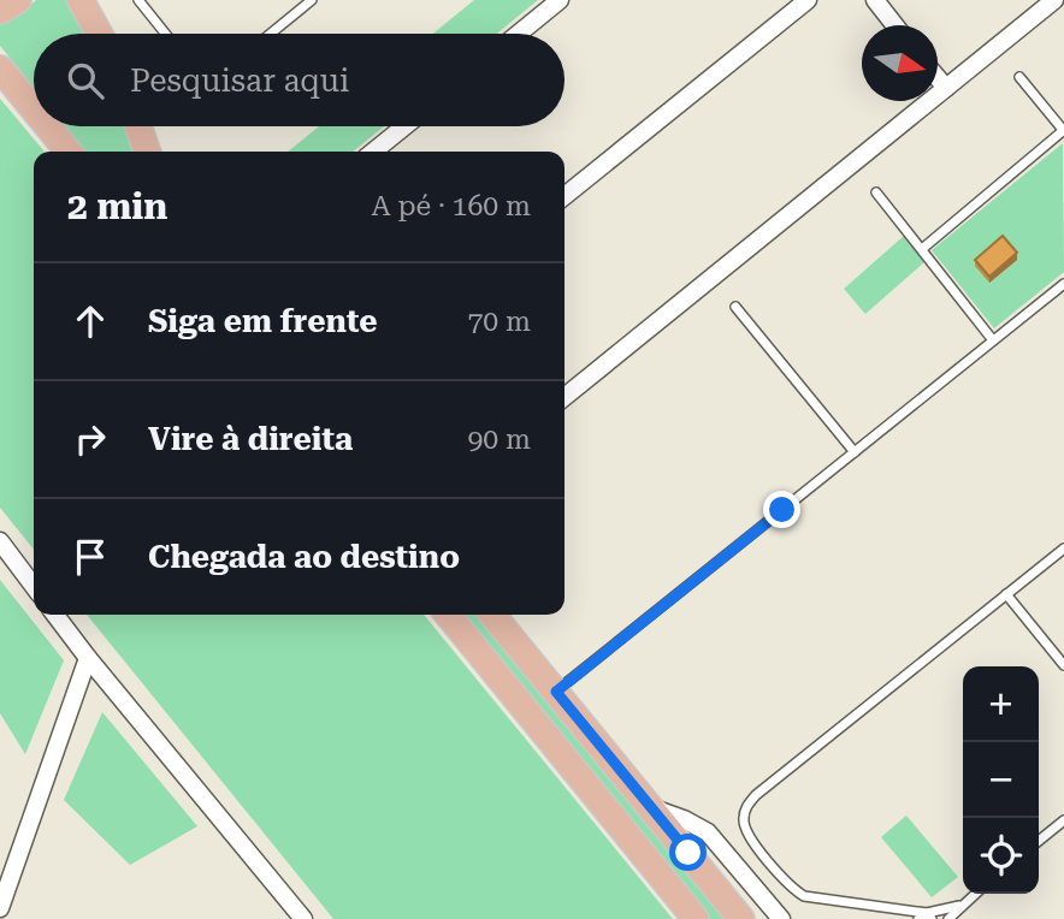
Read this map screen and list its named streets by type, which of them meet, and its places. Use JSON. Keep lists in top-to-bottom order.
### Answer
{
  "north": "right",
  "page": {
    "search": "Pesquisar aqui",
    "heading": ["2 min", "A pé · 160 m"],
    "list": [
      ["Siga em frente", "70 m"],
      ["Vire à direita", "90 m"],
      "Chegada ao destino"
    ],
    "map_buttons": ["+", "−"]
  }
}
